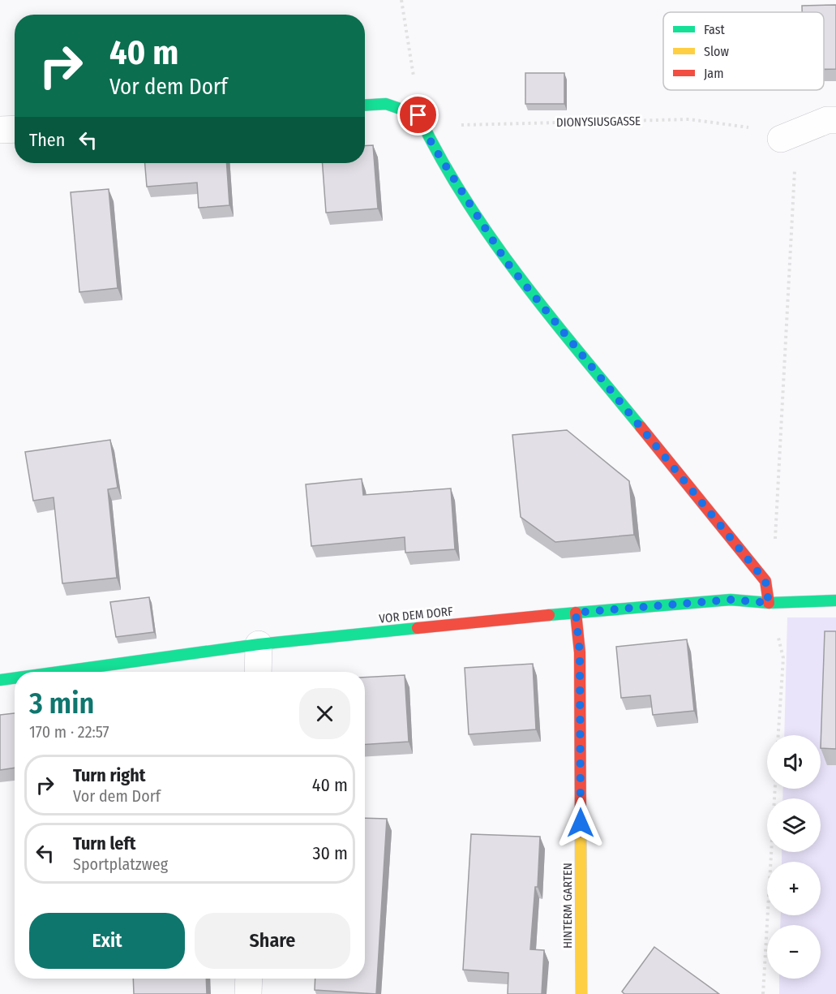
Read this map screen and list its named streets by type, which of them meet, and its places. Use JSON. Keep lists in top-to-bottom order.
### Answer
{
  "streets": {
    "street": ["VOR DEM DORF", "HINTERM GARTEN"],
    "path": ["DIONYSIUSGASSE"]
  },
  "crossings": [
    ["VOR DEM DORF", "HINTERM GARTEN"]
  ],
  "legend": ["Fast", "Slow", "Jam"],
  "page": {
    "turn": ["40 m", "Vor dem Dorf"],
    "then": "Then",
    "heading": ["3 min", "170 m · 22:57"],
    "map_buttons": ["+", "−"],
    "list": [
      {
        "name": "Turn right",
        "note": "Vor dem Dorf",
        "value": "40 m"
      },
      {
        "name": "Turn left",
        "note": "Sportplatzweg",
        "value": "30 m"
      }
    ],
    "buttons": ["Exit", "Share"]
  }
}
